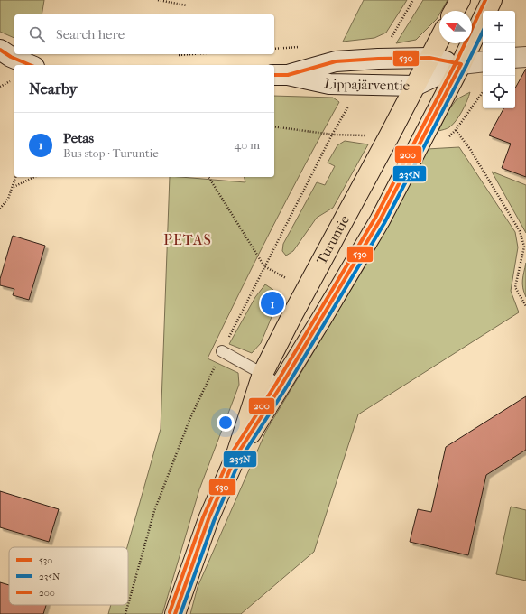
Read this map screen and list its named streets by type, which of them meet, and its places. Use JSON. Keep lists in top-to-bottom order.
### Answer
{
  "streets": {
    "main road": ["Lippajärventie", "Turuntie"]
  },
  "crossings": [
    ["Lippajärventie", "Turuntie"]
  ],
  "districts": ["PETAS"],
  "lines": ["transit line 200", "transit line 235N", "transit line 530"],
  "legend": ["530", "235N", "200"],
  "north": "left",
  "page": {
    "map_buttons": ["+", "−"],
    "search": "Search here",
    "heading": "Nearby",
    "list": [
      {
        "mark": "1",
        "name": "Petas",
        "note": "Bus stop · Turuntie",
        "value": "40 m"
      }
    ],
    "pins": "1"
  }
}
